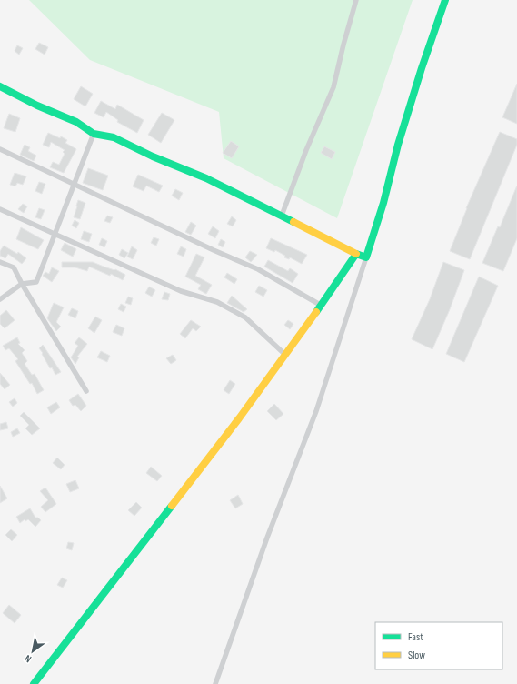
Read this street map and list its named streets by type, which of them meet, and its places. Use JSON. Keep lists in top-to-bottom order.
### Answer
{
  "legend": ["Fast", "Slow"],
  "north": "bottom left"
}
